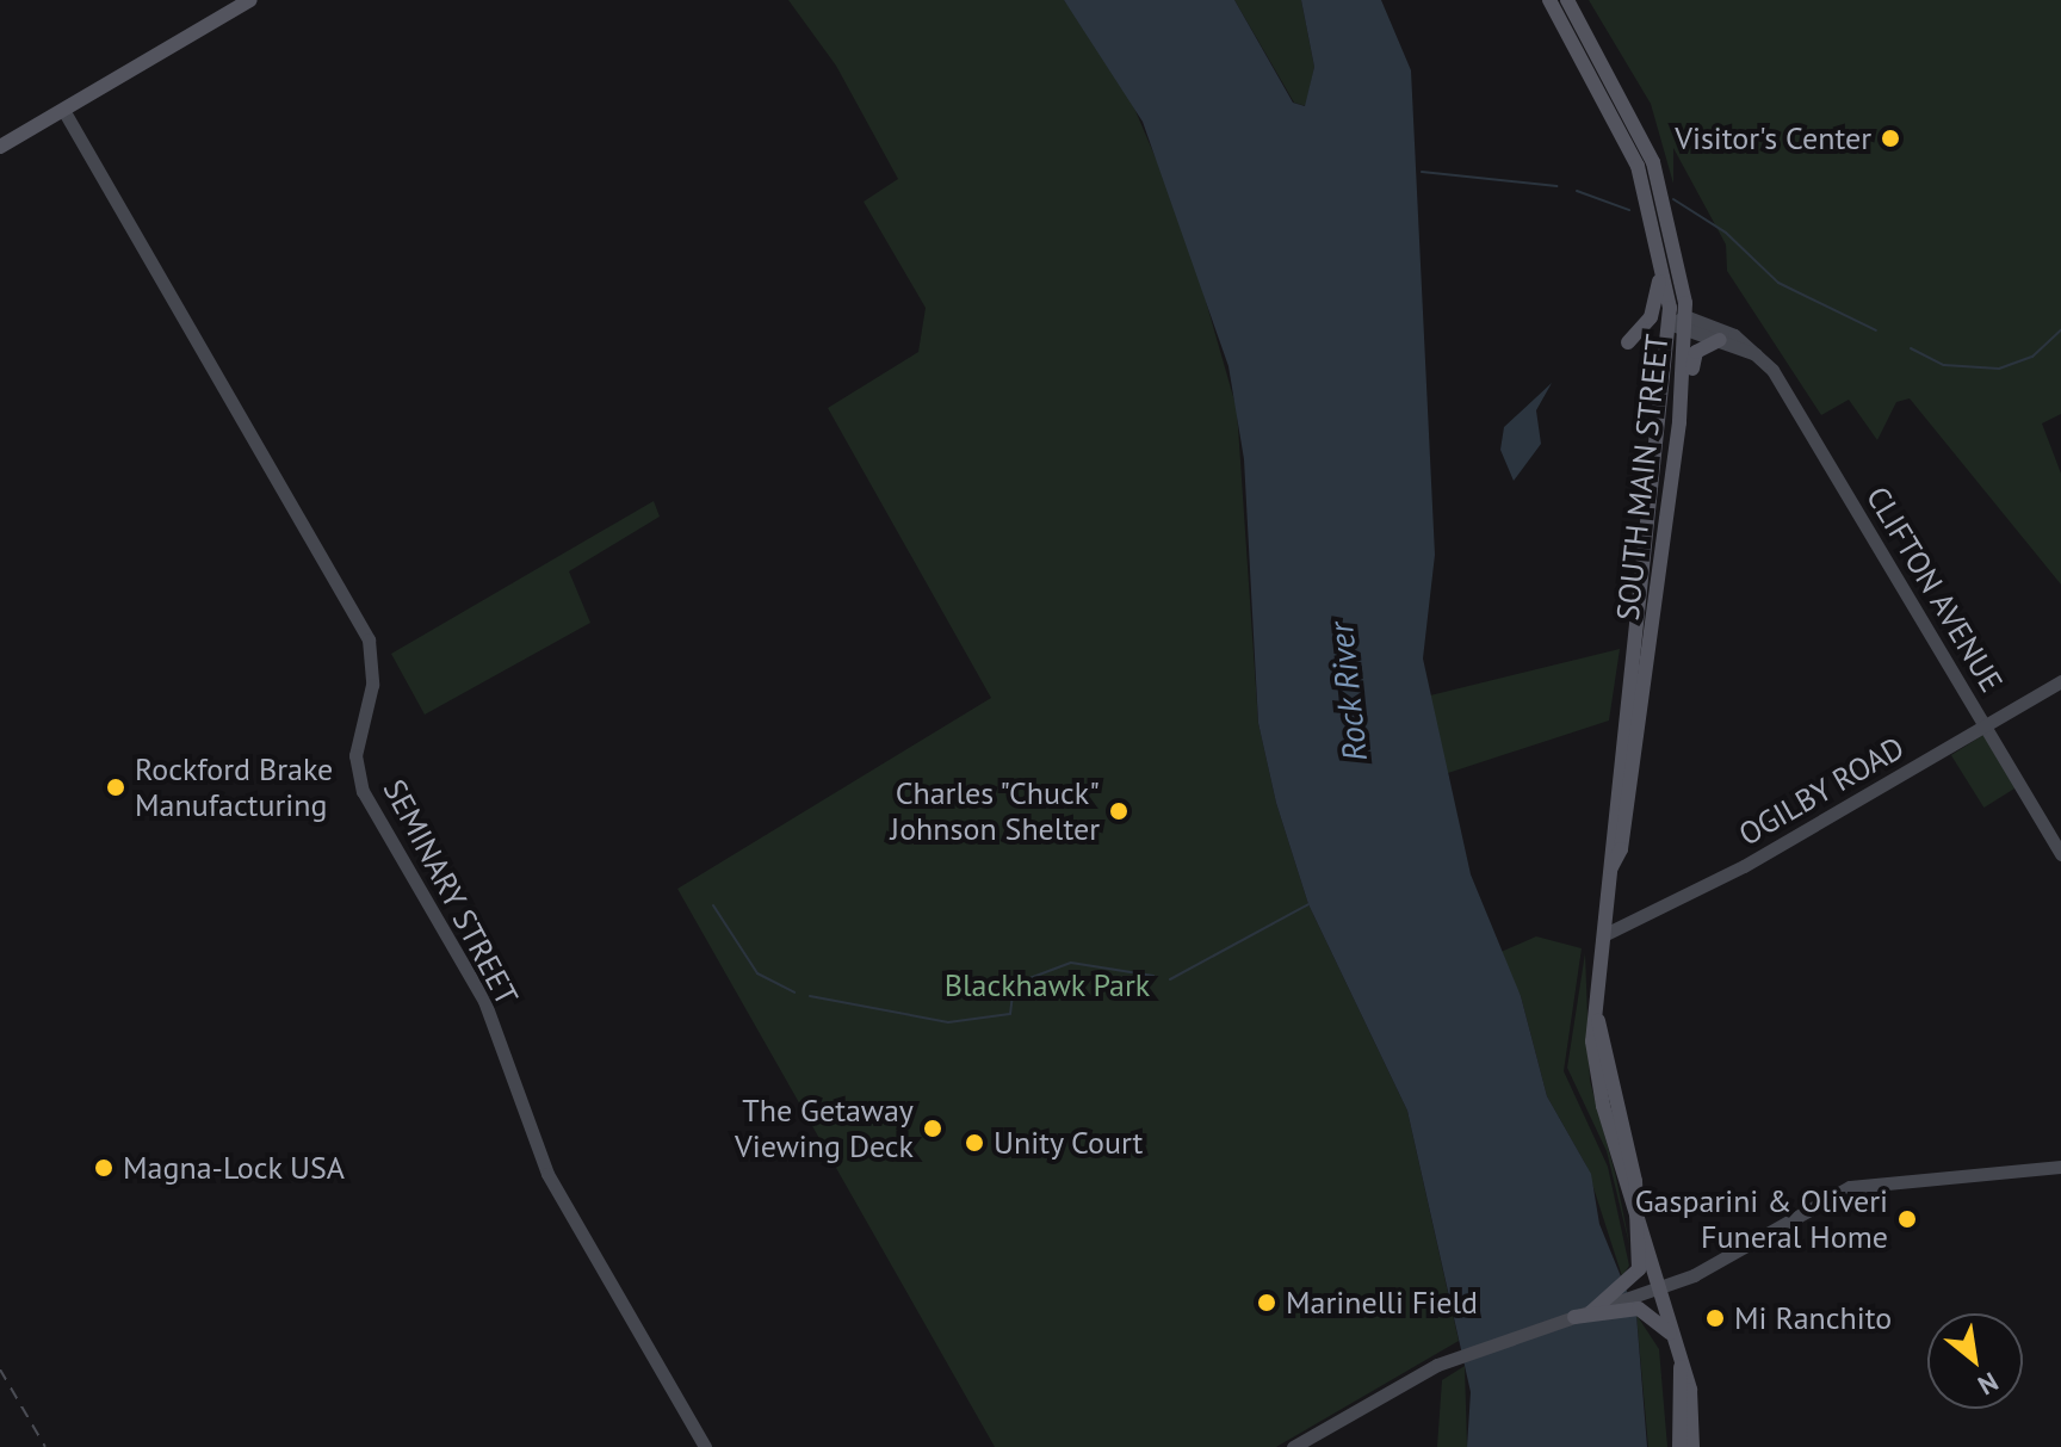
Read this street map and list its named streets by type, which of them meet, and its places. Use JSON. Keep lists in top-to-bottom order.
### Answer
{
  "streets": {
    "main road": ["SOUTH MAIN STREET"],
    "street": ["CLIFTON AVENUE", "OGILBY ROAD", "SEMINARY STREET"]
  },
  "crossings": [
    ["SOUTH MAIN STREET", "OGILBY ROAD"],
    ["CLIFTON AVENUE", "OGILBY ROAD"]
  ],
  "water": ["Rock River"],
  "parks": ["Blackhawk Park"],
  "places": [
    "Visitor's Center",
    "Rockford Brake Manufacturing",
    "Charles \"Chuck\" Johnson Shelter",
    "The Getaway Viewing Deck",
    "Unity Court",
    "Magna-Lock USA",
    "Gasparini & Oliveri Funeral Home",
    "Marinelli Field",
    "Mi Ranchito"
  ],
  "north": "bottom right"
}
